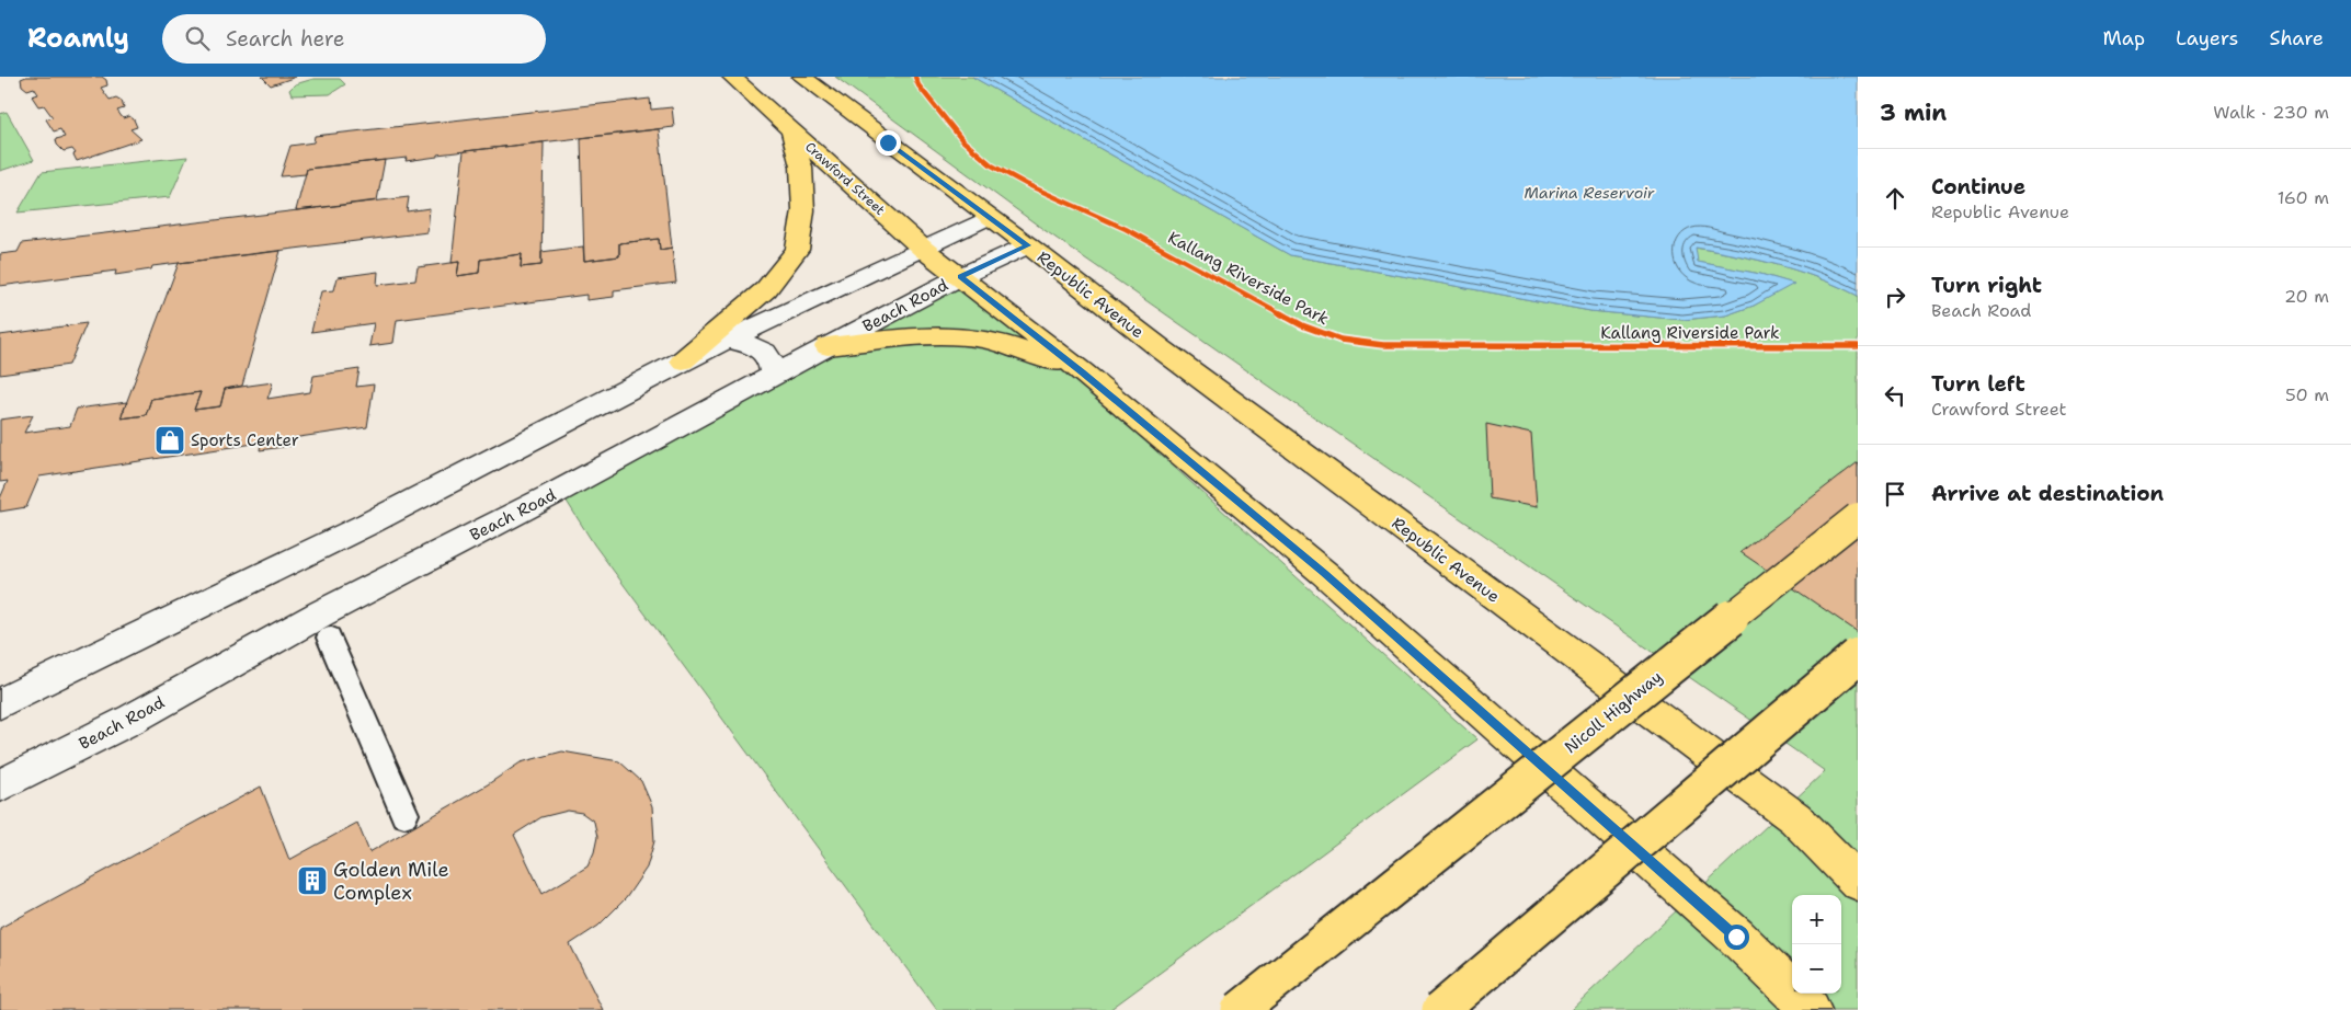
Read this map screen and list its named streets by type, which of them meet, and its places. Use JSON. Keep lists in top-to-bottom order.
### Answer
{
  "streets": {
    "main road": [
      "Crawford Street",
      "Republic Avenue",
      "Beach Road",
      "Nicoll Highway"
    ],
    "cycle path": ["Kallang Riverside Park"]
  },
  "crossings": [
    ["Crawford Street", "Beach Road"],
    ["Republic Avenue", "Beach Road"]
  ],
  "water": ["Marina Reservoir"],
  "places": {
    "shop": ["Sports Center"],
    "building": ["Golden Mile Complex"]
  },
  "page": {
    "header": "Roamly",
    "search": "Search here",
    "nav": ["Map", "Layers", "Share"],
    "heading": ["3 min", "Walk · 230 m"],
    "list": [
      ["Continue", "Republic Avenue", "160 m"],
      ["Turn right", "Beach Road", "20 m"],
      ["Turn left", "Crawford Street", "50 m"],
      "Arrive at destination"
    ],
    "map_buttons": ["+", "−"]
  }
}
